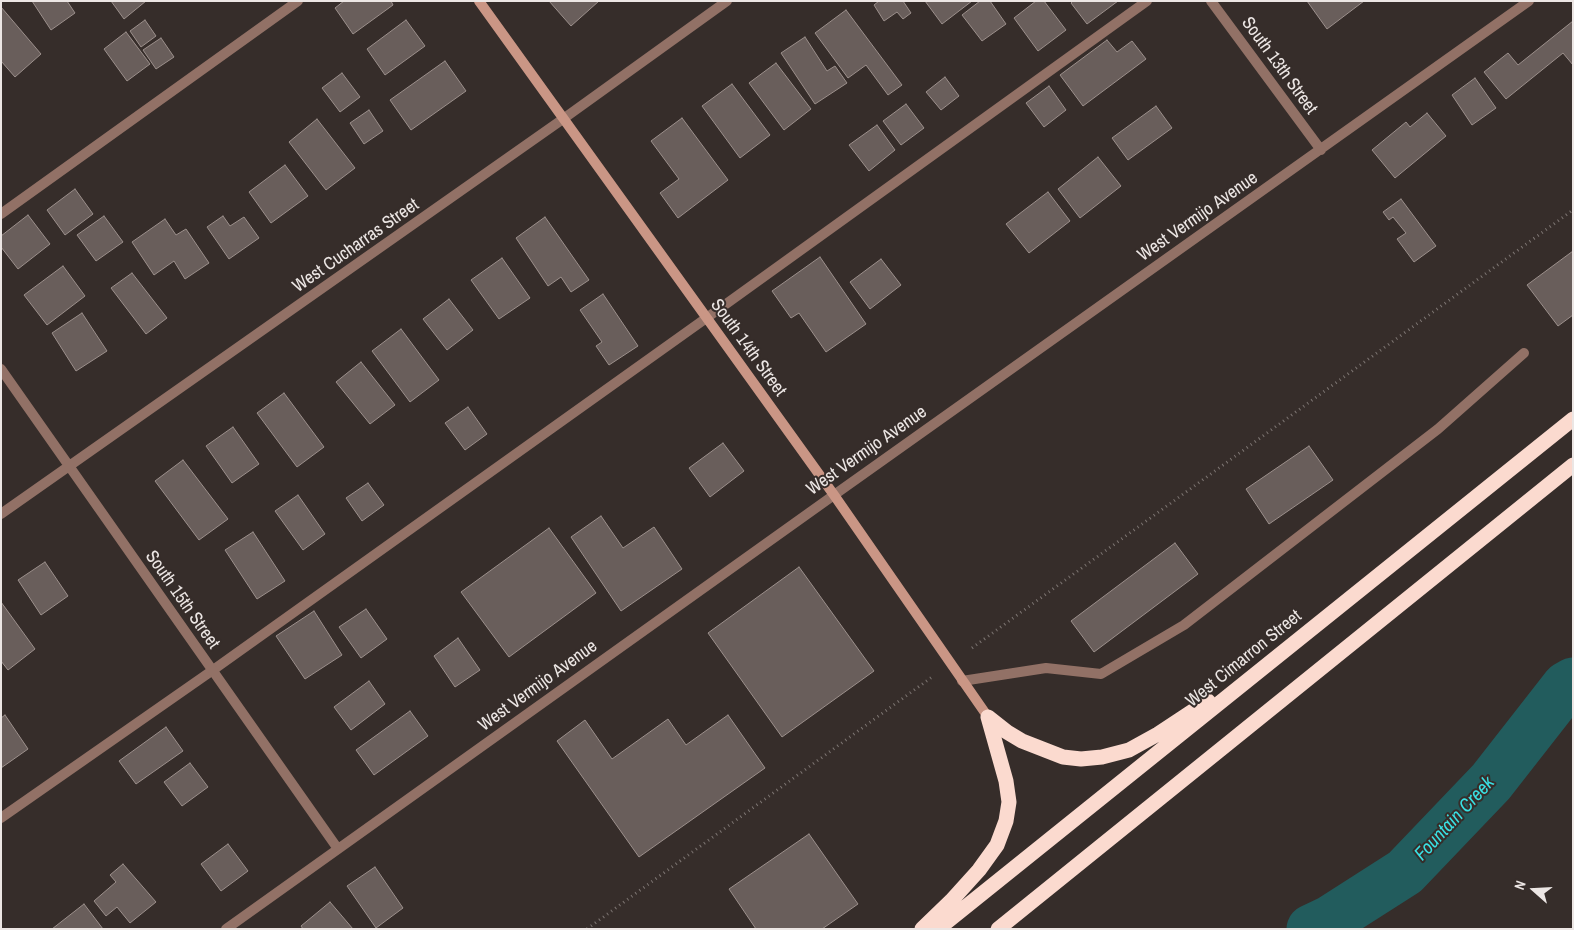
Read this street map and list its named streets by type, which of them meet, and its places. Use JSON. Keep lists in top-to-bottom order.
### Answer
{
  "streets": {
    "highway": ["West Cimarron Street"],
    "street": [
      "South 13th Street",
      "West Vermijo Avenue",
      "West Cucharras Street",
      "South 14th Street",
      "South 15th Street"
    ]
  },
  "crossings": [
    ["South 13th Street", "West Vermijo Avenue"],
    ["West Vermijo Avenue", "South 14th Street"],
    ["West Vermijo Avenue", "South 15th Street"],
    ["West Cucharras Street", "South 14th Street"],
    ["West Cucharras Street", "South 15th Street"]
  ],
  "water": ["Fountain Creek"],
  "north": "left"
}
